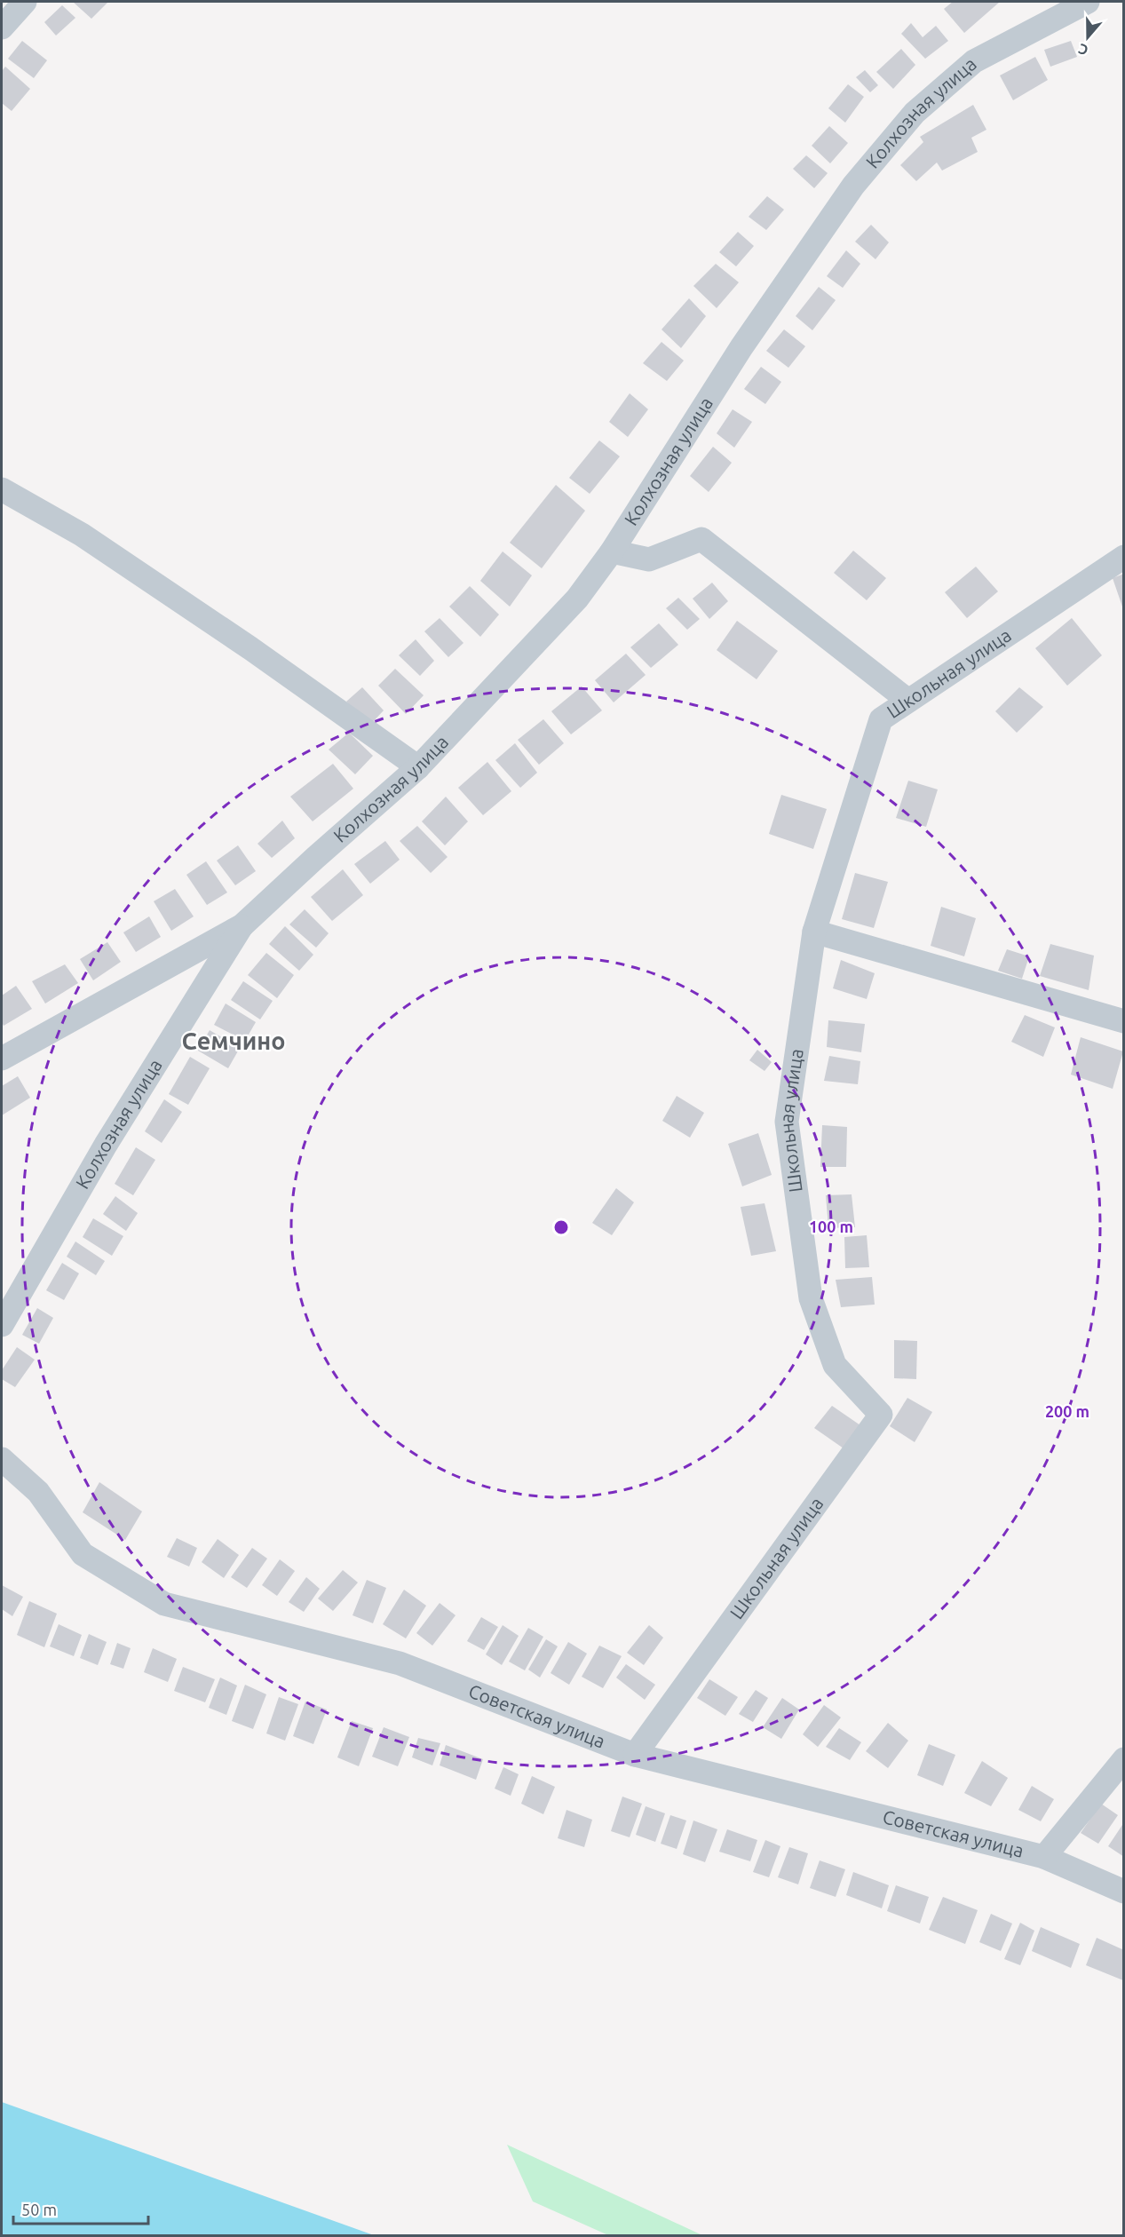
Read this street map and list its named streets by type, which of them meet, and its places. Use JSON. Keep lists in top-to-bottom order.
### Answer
{
  "streets": {
    "street": ["Колхозная улица", "Школьная улица", "Советская улица"]
  },
  "crossings": [
    ["Школьная улица", "Советская улица"]
  ],
  "districts": ["Семчино"],
  "scale_bar": "50 m",
  "north": "bottom",
  "rings": ["100 m", "200 m"]
}
